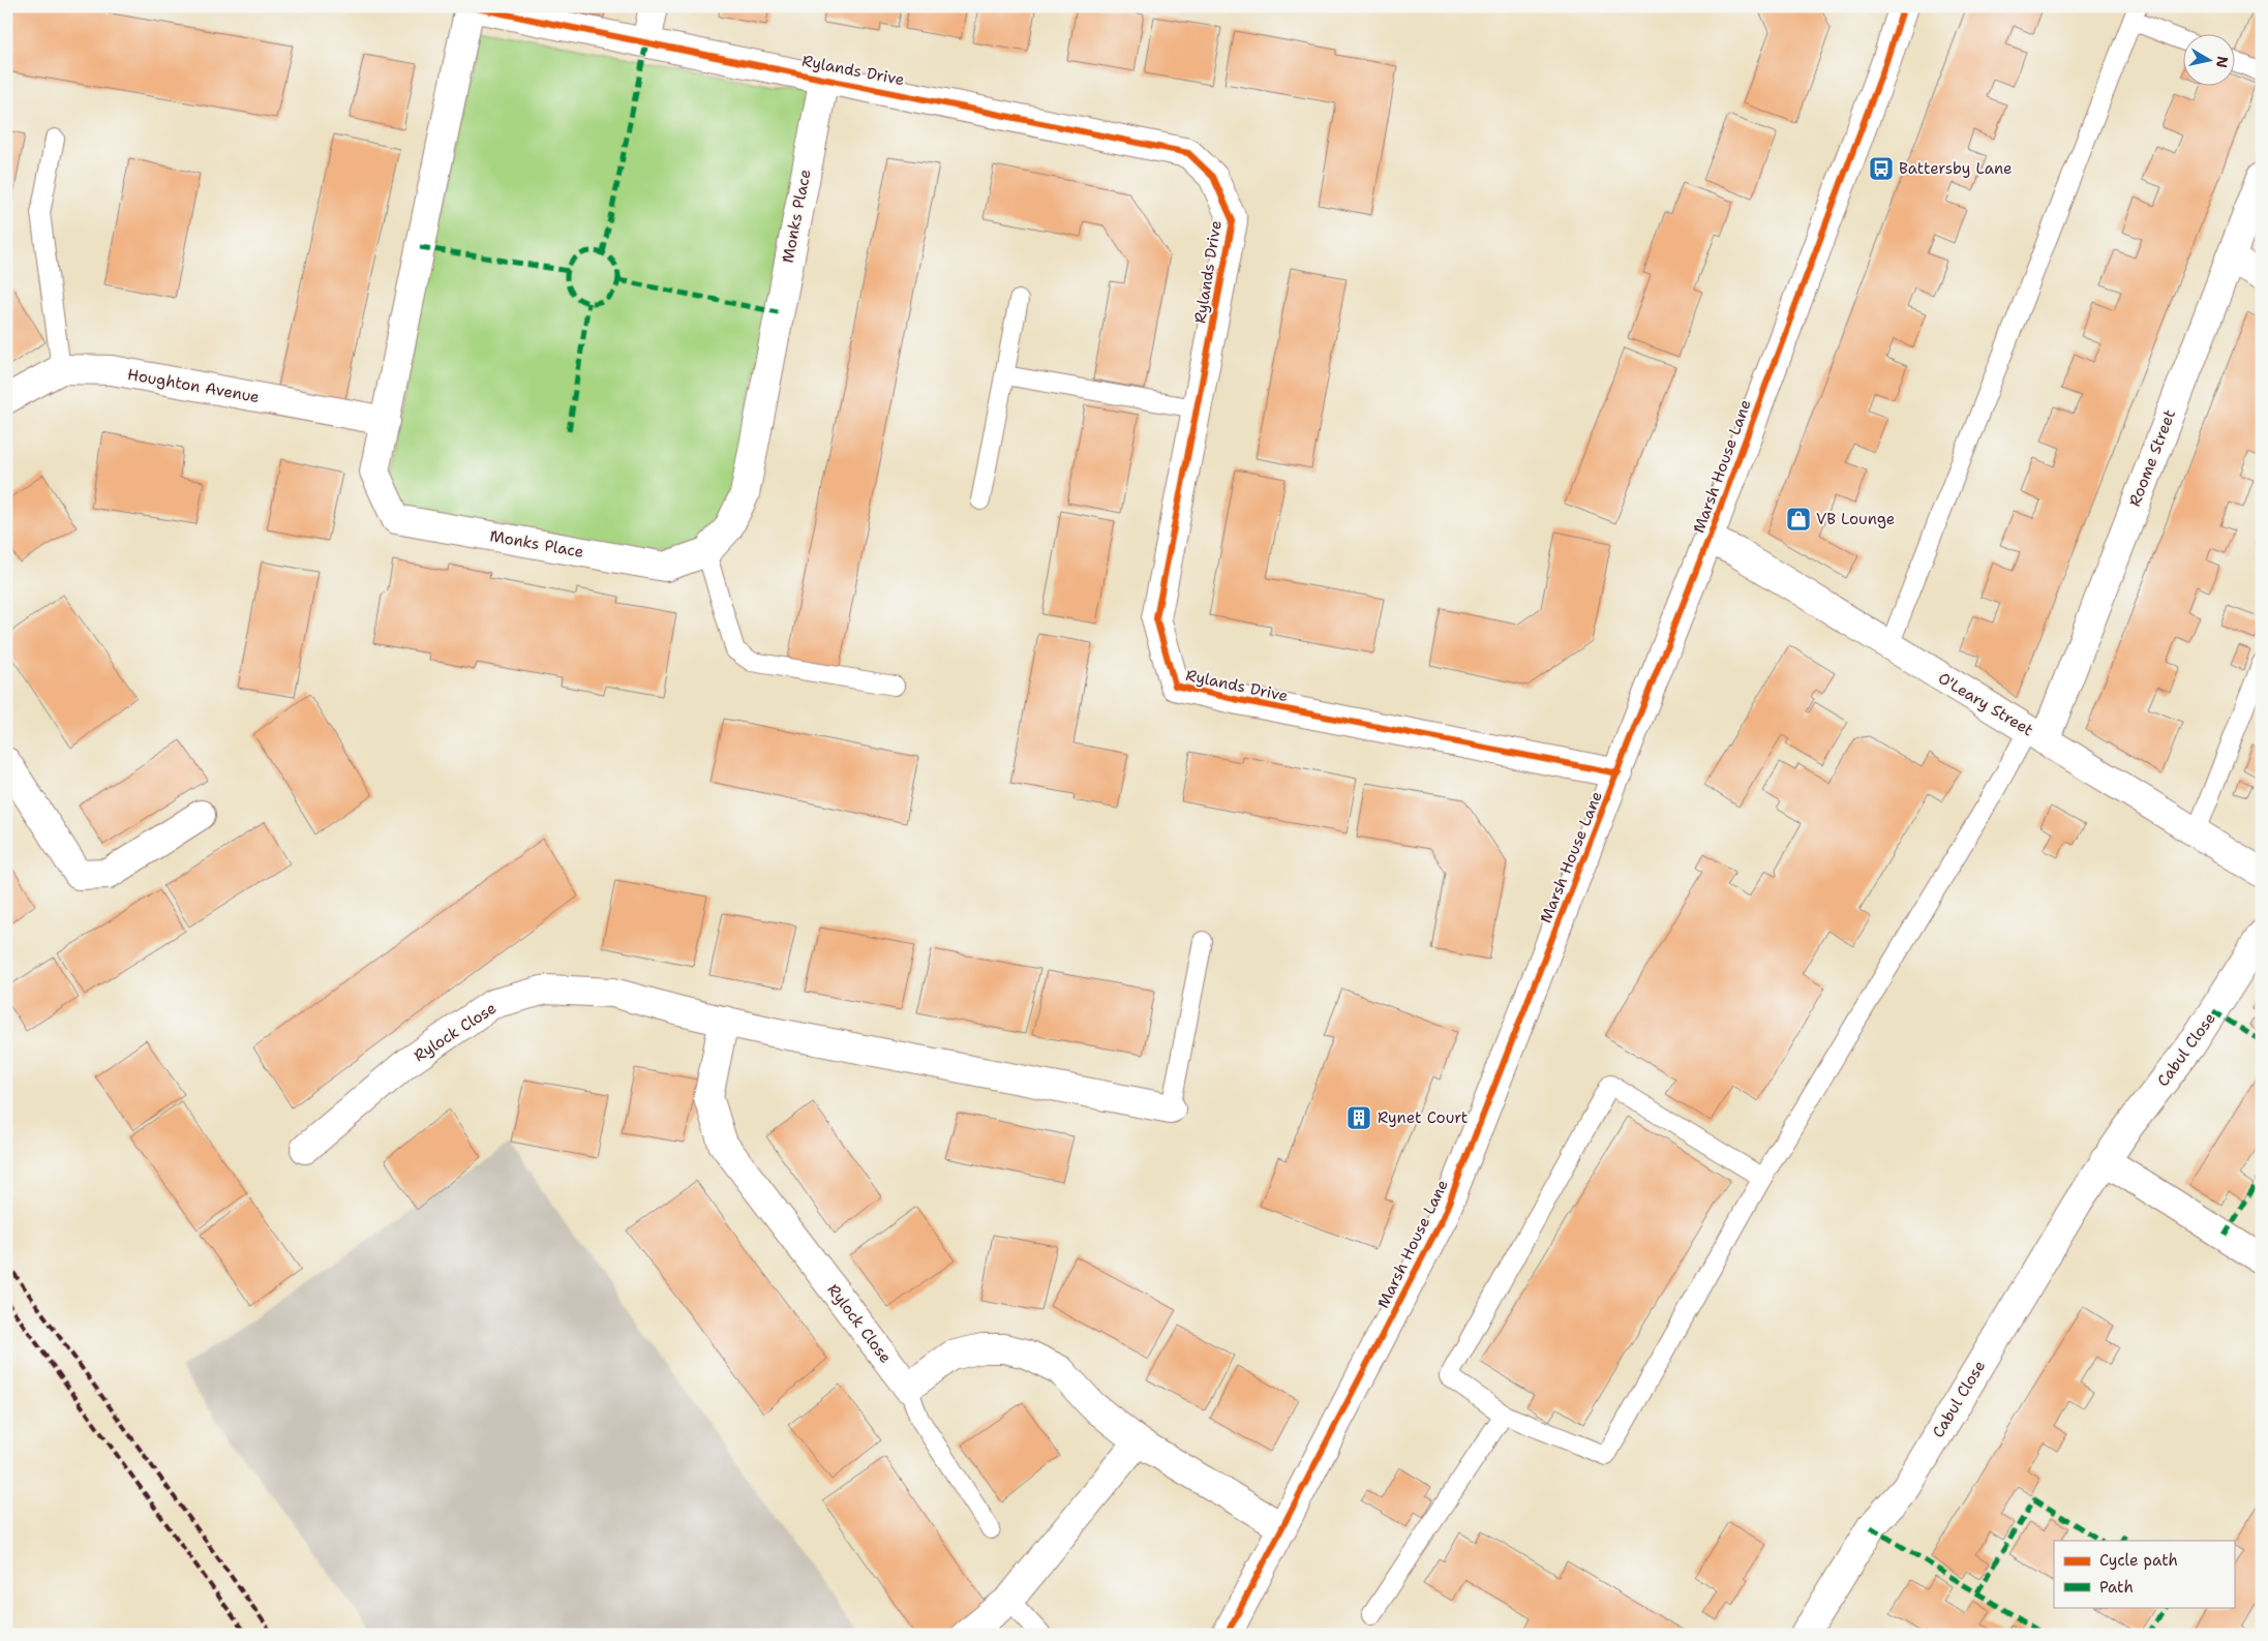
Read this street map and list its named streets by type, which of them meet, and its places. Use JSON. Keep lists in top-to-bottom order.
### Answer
{
  "streets": {
    "street": [
      "Rylands Drive",
      "Monks Place",
      "Houghton Avenue",
      "Roome Street",
      "Marsh House Lane",
      "O'Leary Street",
      "Rylock Close",
      "Cabul Close"
    ]
  },
  "crossings": [
    ["Rylands Drive", "Monks Place"],
    ["Rylands Drive", "Marsh House Lane"],
    ["Monks Place", "Houghton Avenue"],
    ["Roome Street", "O'Leary Street"],
    ["Marsh House Lane", "O'Leary Street"]
  ],
  "places": {
    "bus stop": ["Battersby Lane"],
    "shop": ["VB Lounge"],
    "building": ["Rynet Court"]
  },
  "legend": ["Cycle path", "Path"],
  "north": "right"
}
